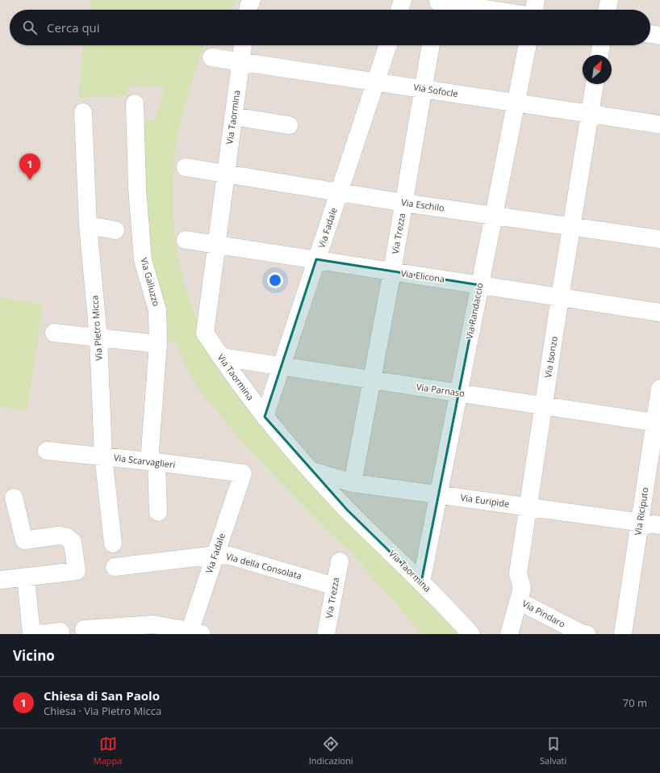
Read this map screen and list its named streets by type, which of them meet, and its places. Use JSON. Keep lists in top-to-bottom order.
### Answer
{
  "streets": {
    "street": [
      "Via Sofocle",
      "Via Taormina",
      "Via Eschilo",
      "Via Fadale",
      "Via Trezza",
      "Via Elicona",
      "Via Galluzzo",
      "Via Randaccio",
      "Via Pietro Micca",
      "Via Isonzo",
      "Via Parnaso",
      "Via Scarvaglieri",
      "Via Euripide",
      "Via Riciputo",
      "Via della Consolata",
      "Via Pindaro"
    ]
  },
  "crossings": [
    ["Via Sofocle", "Via Taormina"],
    ["Via Sofocle", "Via Fadale"],
    ["Via Sofocle", "Via Trezza"],
    ["Via Sofocle", "Via Randaccio"],
    ["Via Sofocle", "Via Isonzo"],
    ["Via Taormina", "Via Eschilo"],
    ["Via Taormina", "Via Fadale"],
    ["Via Taormina", "Via Elicona"],
    ["Via Taormina", "Via Randaccio"],
    ["Via Taormina", "Via Parnaso"],
    ["Via Taormina", "Via Euripide"],
    ["Via Eschilo", "Via Fadale"],
    ["Via Eschilo", "Via Trezza"],
    ["Via Eschilo", "Via Randaccio"],
    ["Via Eschilo", "Via Isonzo"],
    ["Via Fadale", "Via Elicona"],
    ["Via Fadale", "Via Parnaso"],
    ["Via Fadale", "Via Scarvaglieri"],
    ["Via Fadale", "Via della Consolata"],
    ["Via Trezza", "Via Elicona"],
    ["Via Trezza", "Via Parnaso"],
    ["Via Trezza", "Via Euripide"],
    ["Via Trezza", "Via della Consolata"],
    ["Via Elicona", "Via Randaccio"],
    ["Via Elicona", "Via Isonzo"],
    ["Via Galluzzo", "Via Scarvaglieri"],
    ["Via Randaccio", "Via Parnaso"],
    ["Via Randaccio", "Via Euripide"],
    ["Via Pietro Micca", "Via Scarvaglieri"],
    ["Via Isonzo", "Via Parnaso"],
    ["Via Isonzo", "Via Euripide"],
    ["Via Isonzo", "Via Pindaro"],
    ["Via Parnaso", "Via Riciputo"],
    ["Via Euripide", "Via Riciputo"]
  ],
  "north": "top right",
  "page": {
    "search": "Cerca qui",
    "pins": "1",
    "heading": "Vicino",
    "list": [
      {
        "mark": "1",
        "name": "Chiesa di San Paolo",
        "note": "Chiesa · Via Pietro Micca",
        "value": "70 m"
      }
    ],
    "nav": ["Mappa", "Indicazioni", "Salvati"]
  }
}
